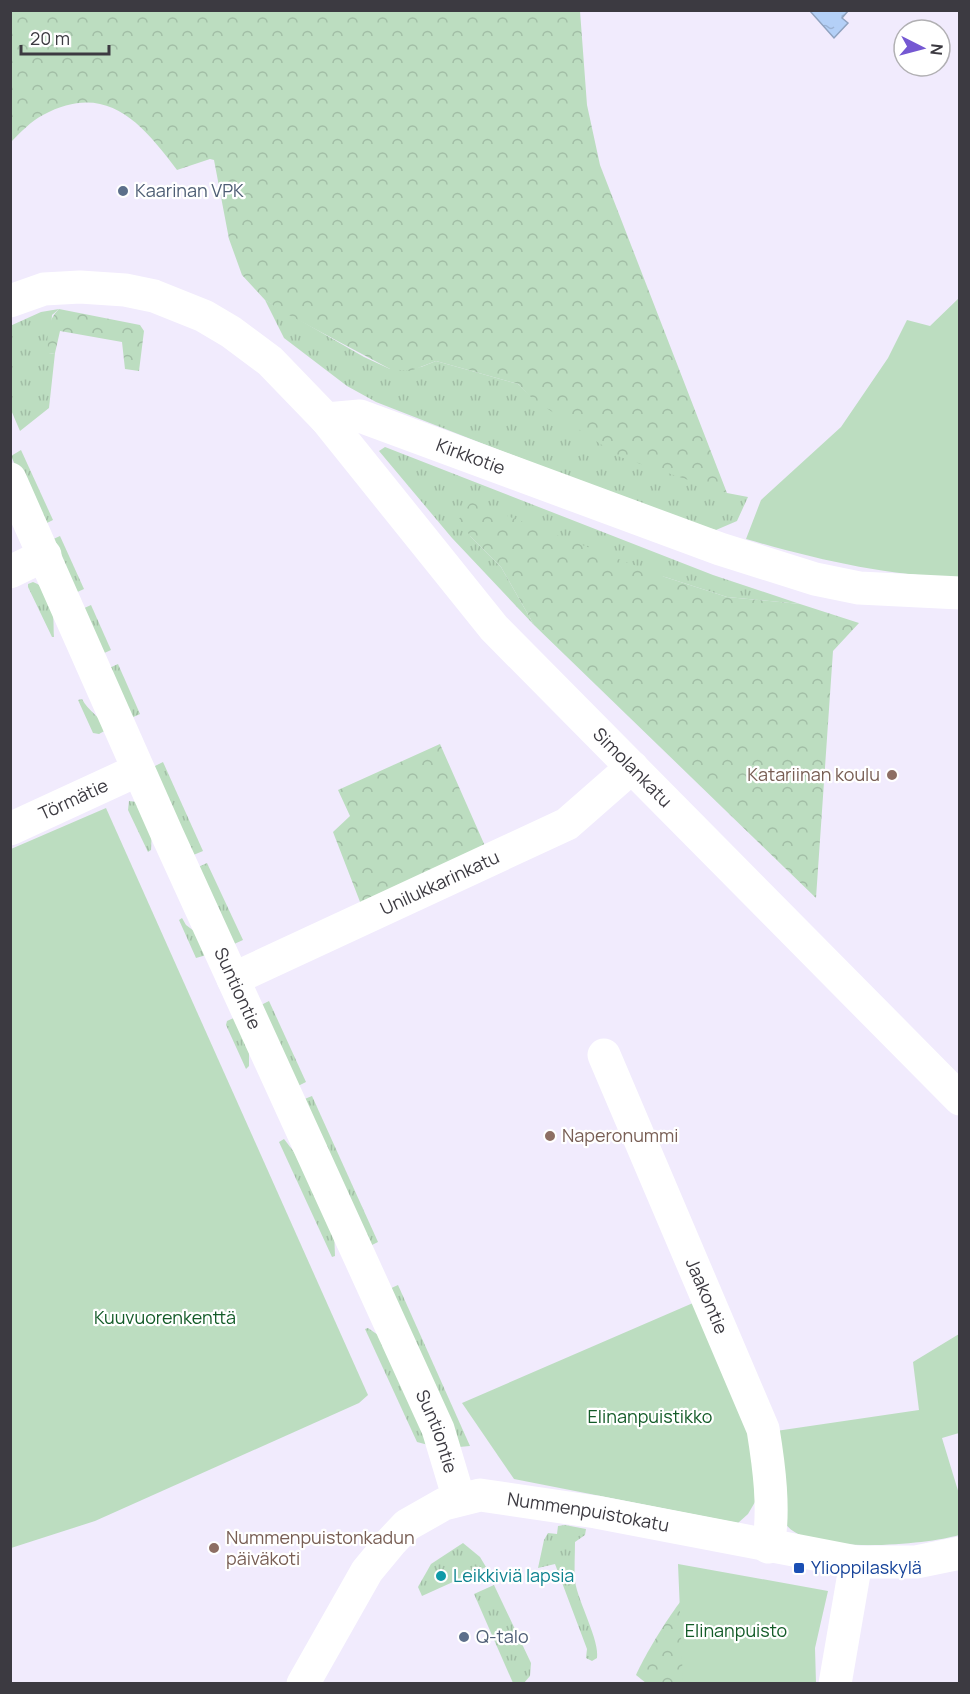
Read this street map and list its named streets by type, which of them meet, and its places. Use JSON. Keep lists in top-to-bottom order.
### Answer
{
  "streets": {
    "street": [
      "Kirkkotie",
      "Simolankatu",
      "Törmätie",
      "Unilukkarinkatu",
      "Suntiontie",
      "Jaakontie",
      "Nummenpuistokatu"
    ]
  },
  "crossings": [
    ["Kirkkotie", "Simolankatu"],
    ["Simolankatu", "Unilukkarinkatu"],
    ["Törmätie", "Suntiontie"],
    ["Unilukkarinkatu", "Suntiontie"],
    ["Suntiontie", "Nummenpuistokatu"],
    ["Jaakontie", "Nummenpuistokatu"]
  ],
  "parks": ["Kuuvuorenkenttä", "Elinanpuistikko", "Elinanpuisto"],
  "places": {
    "other": [
      "Kaarinan VPK",
      "Katariinan koulu",
      "Naperonummi",
      "Nummenpuistonkadun päiväkoti",
      "Leikkiviä lapsia",
      "Q-talo"
    ],
    "transit": ["Ylioppilaskylä"]
  },
  "scale_bar": "20 m",
  "north": "right"
}
